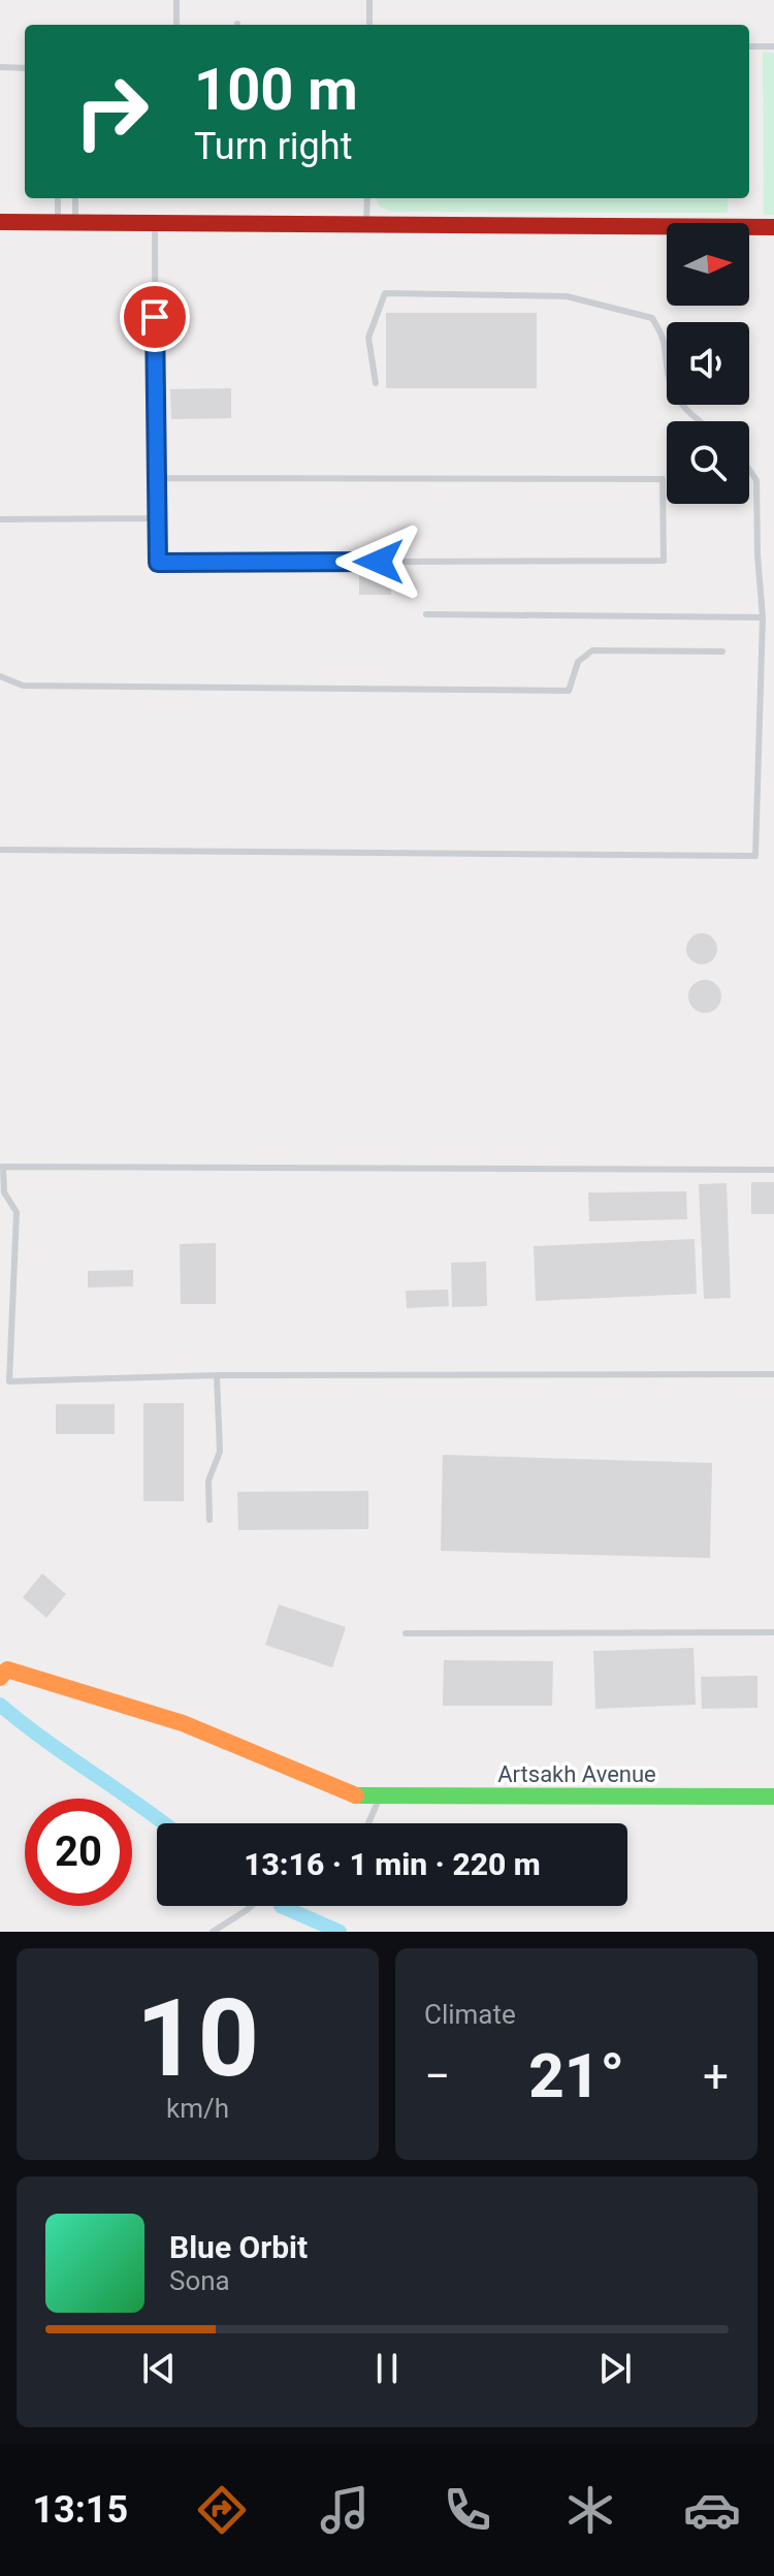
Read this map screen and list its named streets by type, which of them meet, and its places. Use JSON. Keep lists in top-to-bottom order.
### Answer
{
  "streets": {
    "street": ["Artsakh Avenue"]
  },
  "north": "right",
  "page": {
    "turn": ["100 m", "Turn right"],
    "limit": "20",
    "trip": "13:16 · 1 min · 220 m",
    "tile": [
      ["10", "km/h"],
      "Climate"
    ],
    "heat": ["−", "21°", "+"],
    "song": ["Blue Orbit", "Sona"],
    "tabs": "13:15"
  }
}
